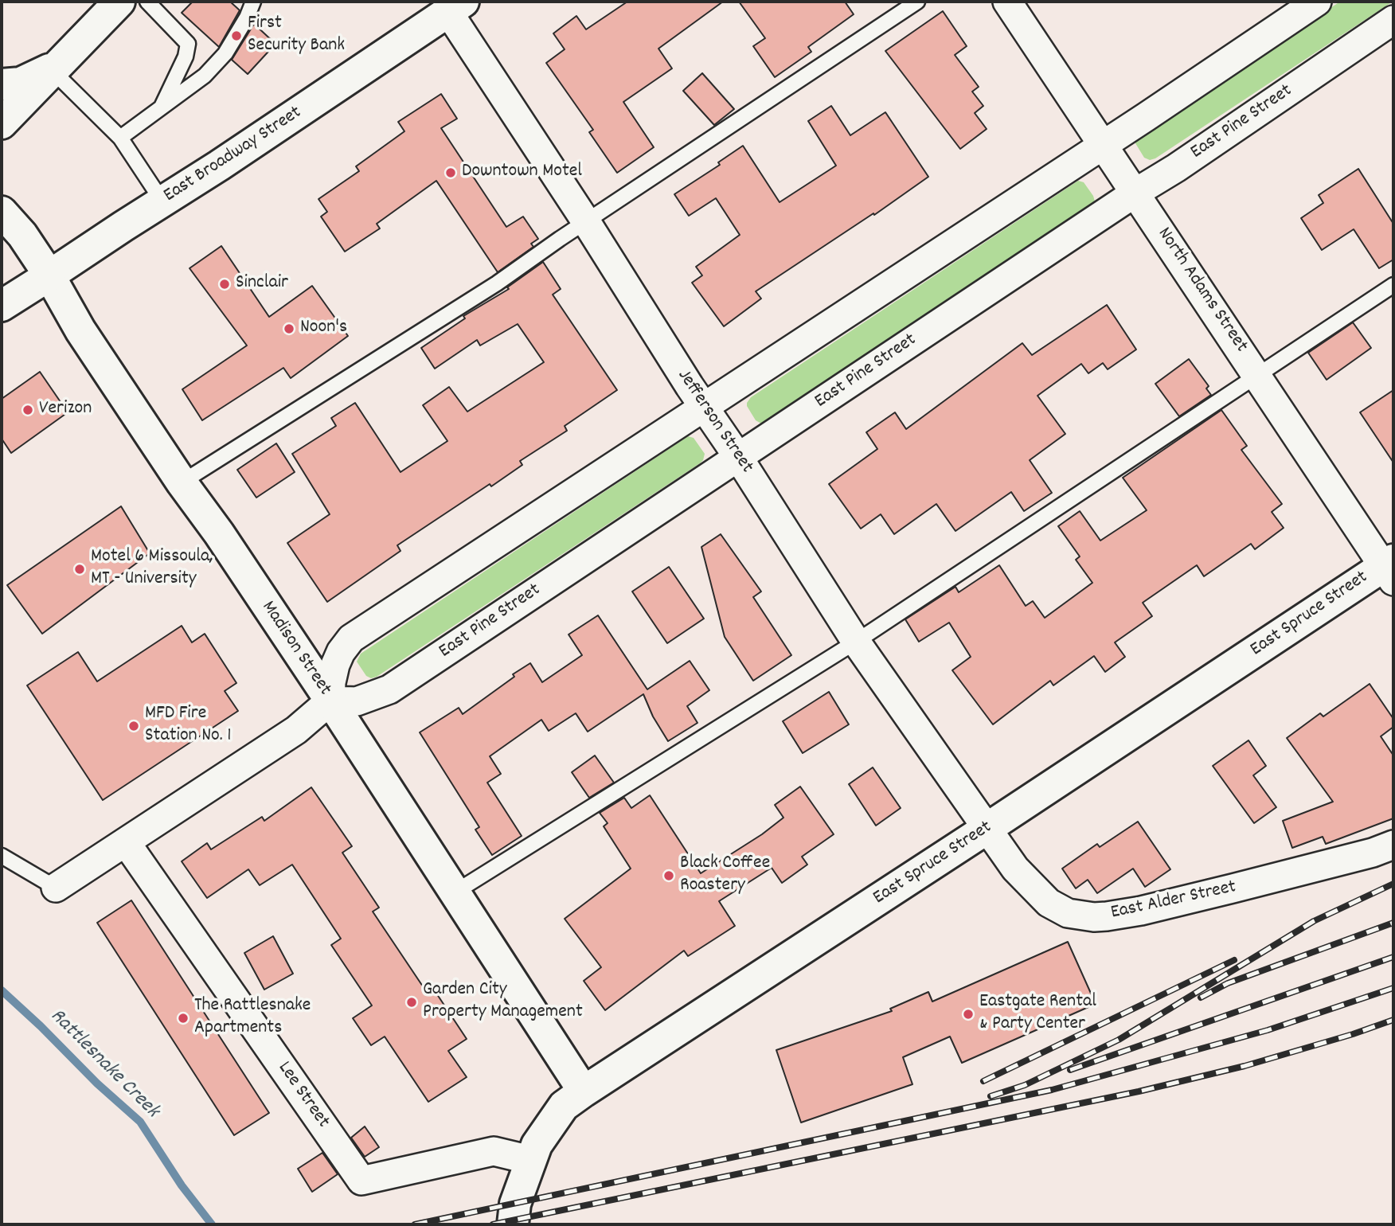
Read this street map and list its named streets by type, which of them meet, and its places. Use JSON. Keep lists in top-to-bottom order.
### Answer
{
  "streets": {
    "main road": ["East Broadway Street", "East Spruce Street", "Madison Street"],
    "street": [
      "East Pine Street",
      "North Adams Street",
      "Jefferson Street",
      "East Alder Street",
      "Lee Street"
    ]
  },
  "crossings": [
    ["East Pine Street", "North Adams Street"],
    ["East Pine Street", "Jefferson Street"],
    ["East Pine Street", "Madison Street"],
    ["East Broadway Street", "Jefferson Street"],
    ["East Broadway Street", "Madison Street"],
    ["North Adams Street", "East Spruce Street"],
    ["Jefferson Street", "East Spruce Street"],
    ["Jefferson Street", "East Alder Street"],
    ["East Spruce Street", "Madison Street"],
    ["East Spruce Street", "East Alder Street"],
    ["East Spruce Street", "Lee Street"]
  ],
  "water": ["Rattlesnake Creek"],
  "places": [
    "First Security Bank",
    "Downtown Motel",
    "Sinclair",
    "Noon's",
    "Verizon",
    "Motel 6 Missoula, MT - University",
    "MFD Fire Station No. 1",
    "Black Coffee Roastery",
    "Garden City Property Management",
    "Eastgate Rental & Party Center",
    "The Rattlesnake Apartments"
  ]
}
